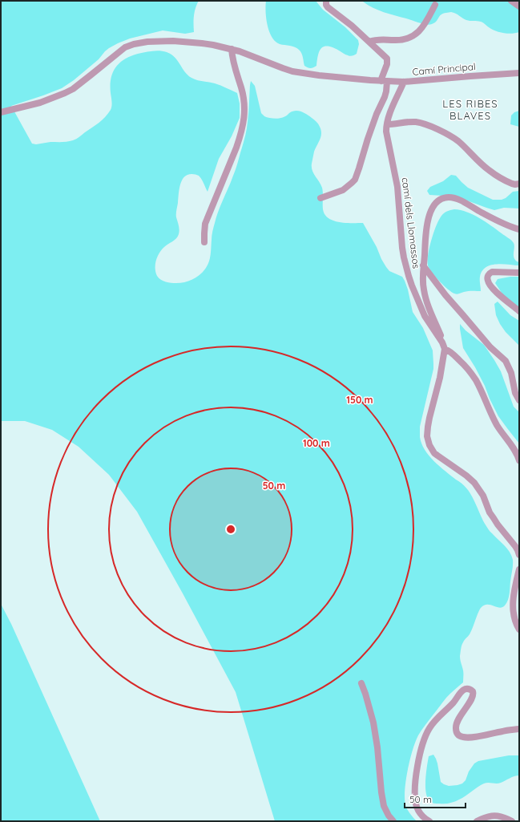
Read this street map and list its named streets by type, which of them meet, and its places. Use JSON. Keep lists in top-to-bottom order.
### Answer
{
  "streets": {
    "street": ["Camí Principal", "camí dels Llomassos"]
  },
  "crossings": [
    ["Camí Principal", "camí dels Llomassos"]
  ],
  "districts": ["LES RIBES BLAVES"],
  "scale_bar": "50 m",
  "rings": ["150 m", "100 m", "50 m"]
}
